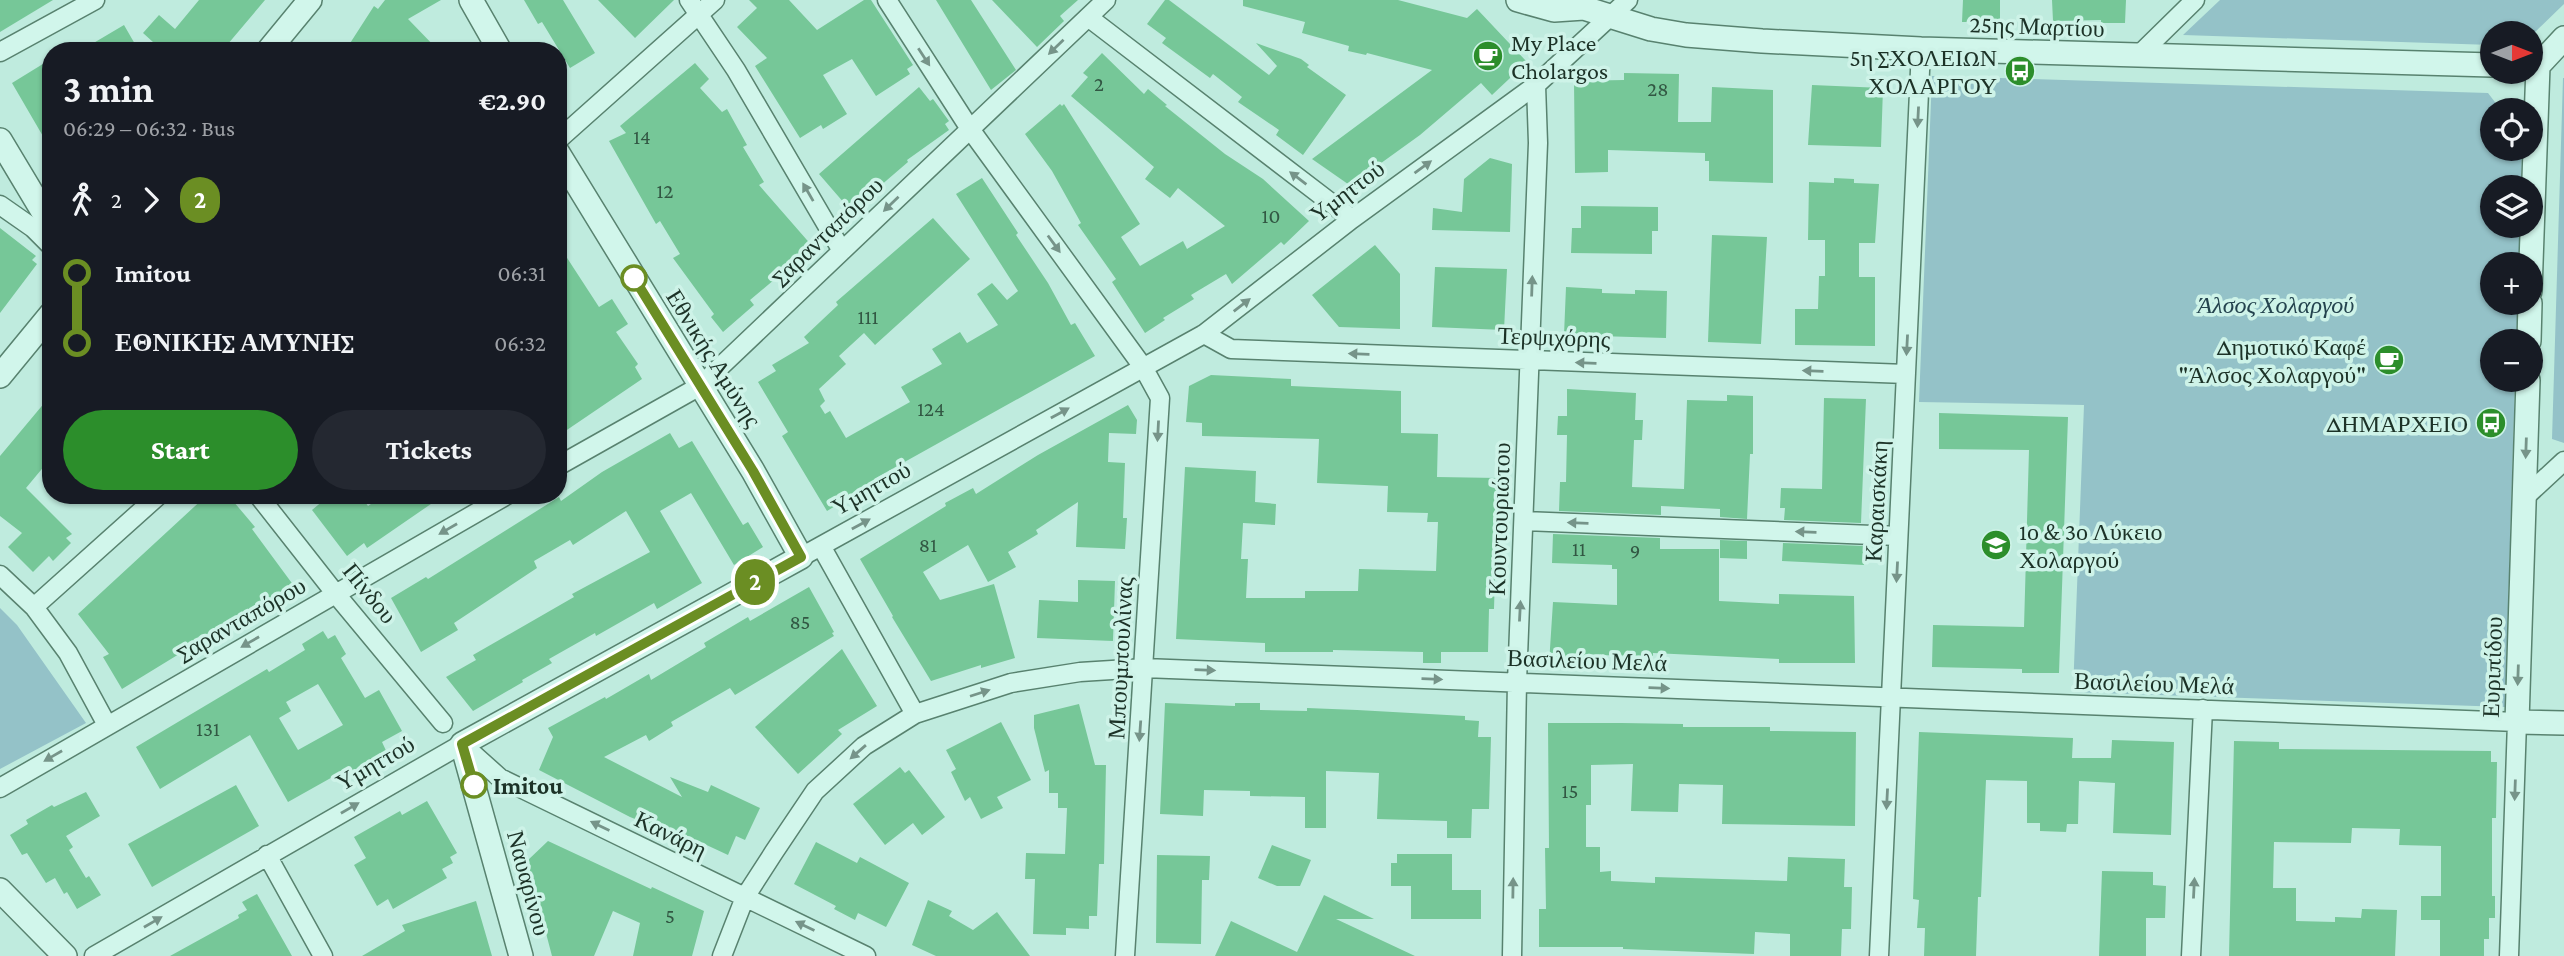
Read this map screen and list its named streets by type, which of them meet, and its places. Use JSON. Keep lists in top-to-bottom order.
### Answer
{
  "streets": {
    "street": [
      "25ης Μαρτίου",
      "Υμηττού",
      "Σαρανταπόρου",
      "Τερψιχόρης",
      "Εθνικής Αμύνης",
      "Καραισκάκη",
      "Κουντουριώτου",
      "Πίνδου",
      "Μπουμπουλίνας",
      "Βασιλείου Μελά",
      "Ευριπίδου",
      "Κανάρη",
      "Ναυαρίνου"
    ]
  },
  "crossings": [
    ["25ης Μαρτίου", "Υμηττού"],
    ["25ης Μαρτίου", "Καραισκάκη"],
    ["Υμηττού", "Τερψιχόρης"],
    ["Υμηττού", "Εθνικής Αμύνης"],
    ["Υμηττού", "Κουντουριώτου"],
    ["Υμηττού", "Μπουμπουλίνας"],
    ["Υμηττού", "Κανάρη"],
    ["Υμηττού", "Ναυαρίνου"],
    ["Σαρανταπόρου", "Εθνικής Αμύνης"],
    ["Σαρανταπόρου", "Πίνδου"],
    ["Σαρανταπόρου", "Μπουμπουλίνας"],
    ["Τερψιχόρης", "Καραισκάκη"],
    ["Τερψιχόρης", "Κουντουριώτου"],
    ["Εθνικής Αμύνης", "Βασιλείου Μελά"],
    ["Καραισκάκη", "Βασιλείου Μελά"],
    ["Κουντουριώτου", "Βασιλείου Μελά"],
    ["Μπουμπουλίνας", "Βασιλείου Μελά"],
    ["Βασιλείου Μελά", "Ευριπίδου"],
    ["Βασιλείου Μελά", "Κανάρη"],
    ["Κανάρη", "Ναυαρίνου"]
  ],
  "one_way": [
    "Υμηττού",
    "Σαρανταπόρου",
    "Τερψιχόρης",
    "Καραισκάκη",
    "Κουντουριώτου",
    "Μπουμπουλίνας",
    "Ευριπίδου",
    "Κανάρη"
  ],
  "parks": ["Άλσος Χολαργού"],
  "places": {
    "cafe": ["My Place Cholargos", "Δημοτικό Καφέ \"Άλσος Χολαργού\""],
    "bus stop": ["5η ΣΧΟΛΕΙΩΝ ΧΟΛΑΡΓΟΥ", "ΔΗΜΑΡΧΕΙΟ"],
    "school or university": ["1ο & 3ο Λύκειο Χολαργού"],
    "other": ["Imitou"]
  },
  "lines": ["bus line 2"],
  "house_numbers": [
    "2",
    "28",
    "14",
    "12",
    "10",
    "111",
    "124",
    "81",
    "11",
    "9",
    "85",
    "131",
    "15",
    "5"
  ],
  "north": "right",
  "page": {
    "on_map": "2",
    "map_buttons": ["+", "−"],
    "heading": ["3 min", "06:29 – 06:32 · Bus", "€2.90"],
    "legs": ["2", "2"],
    "list": [
      {
        "name": "Imitou",
        "value": "06:31"
      },
      {
        "name": "ΕΘΝΙΚΗΣ ΑΜΥΝΗΣ",
        "value": "06:32"
      }
    ],
    "buttons": ["Start", "Tickets"]
  }
}
